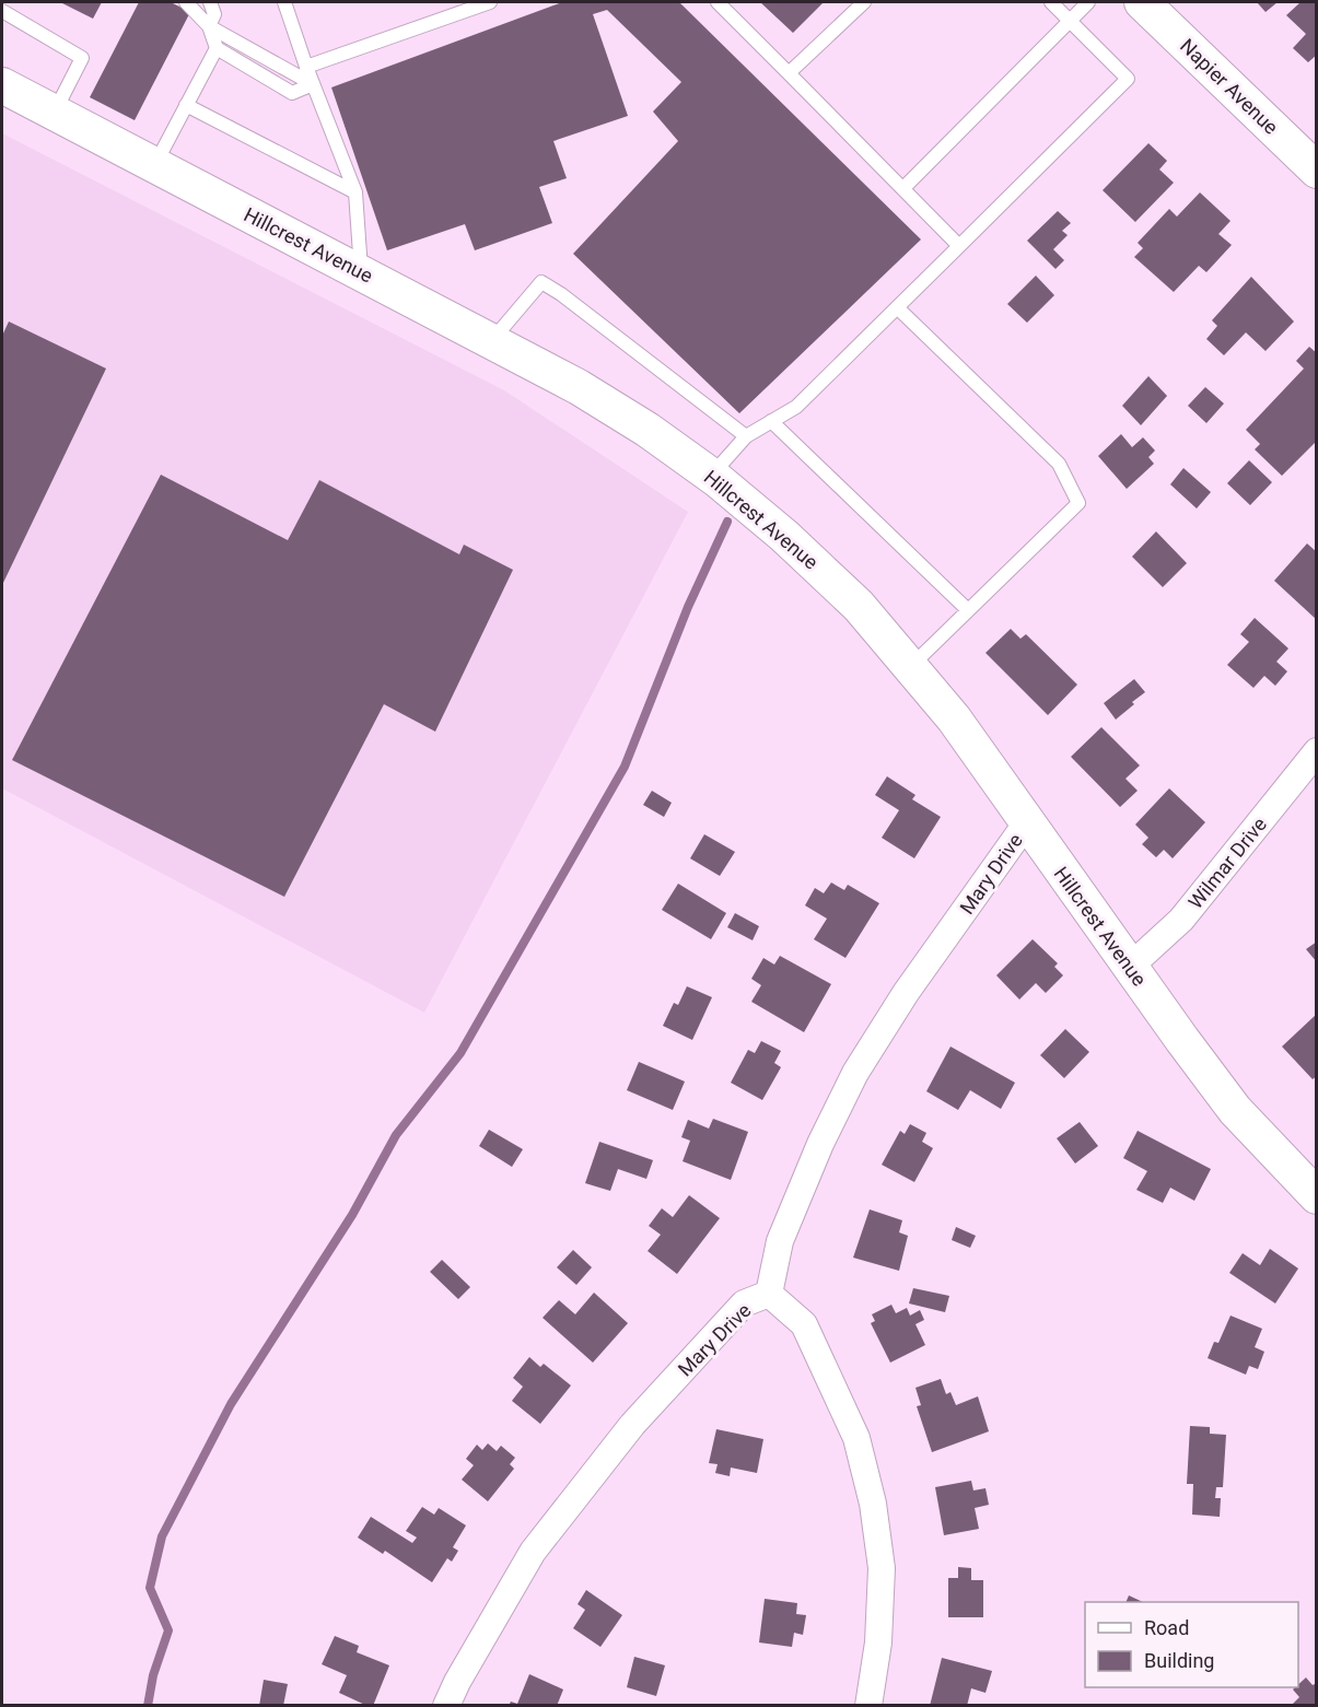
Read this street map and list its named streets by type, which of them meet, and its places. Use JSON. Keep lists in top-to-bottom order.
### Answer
{
  "streets": {
    "street": [
      "Napier Avenue",
      "Hillcrest Avenue",
      "Wilmar Drive",
      "Mary Drive"
    ]
  },
  "crossings": [
    ["Hillcrest Avenue", "Wilmar Drive"],
    ["Hillcrest Avenue", "Mary Drive"]
  ],
  "legend": ["Road", "Building"]
}
